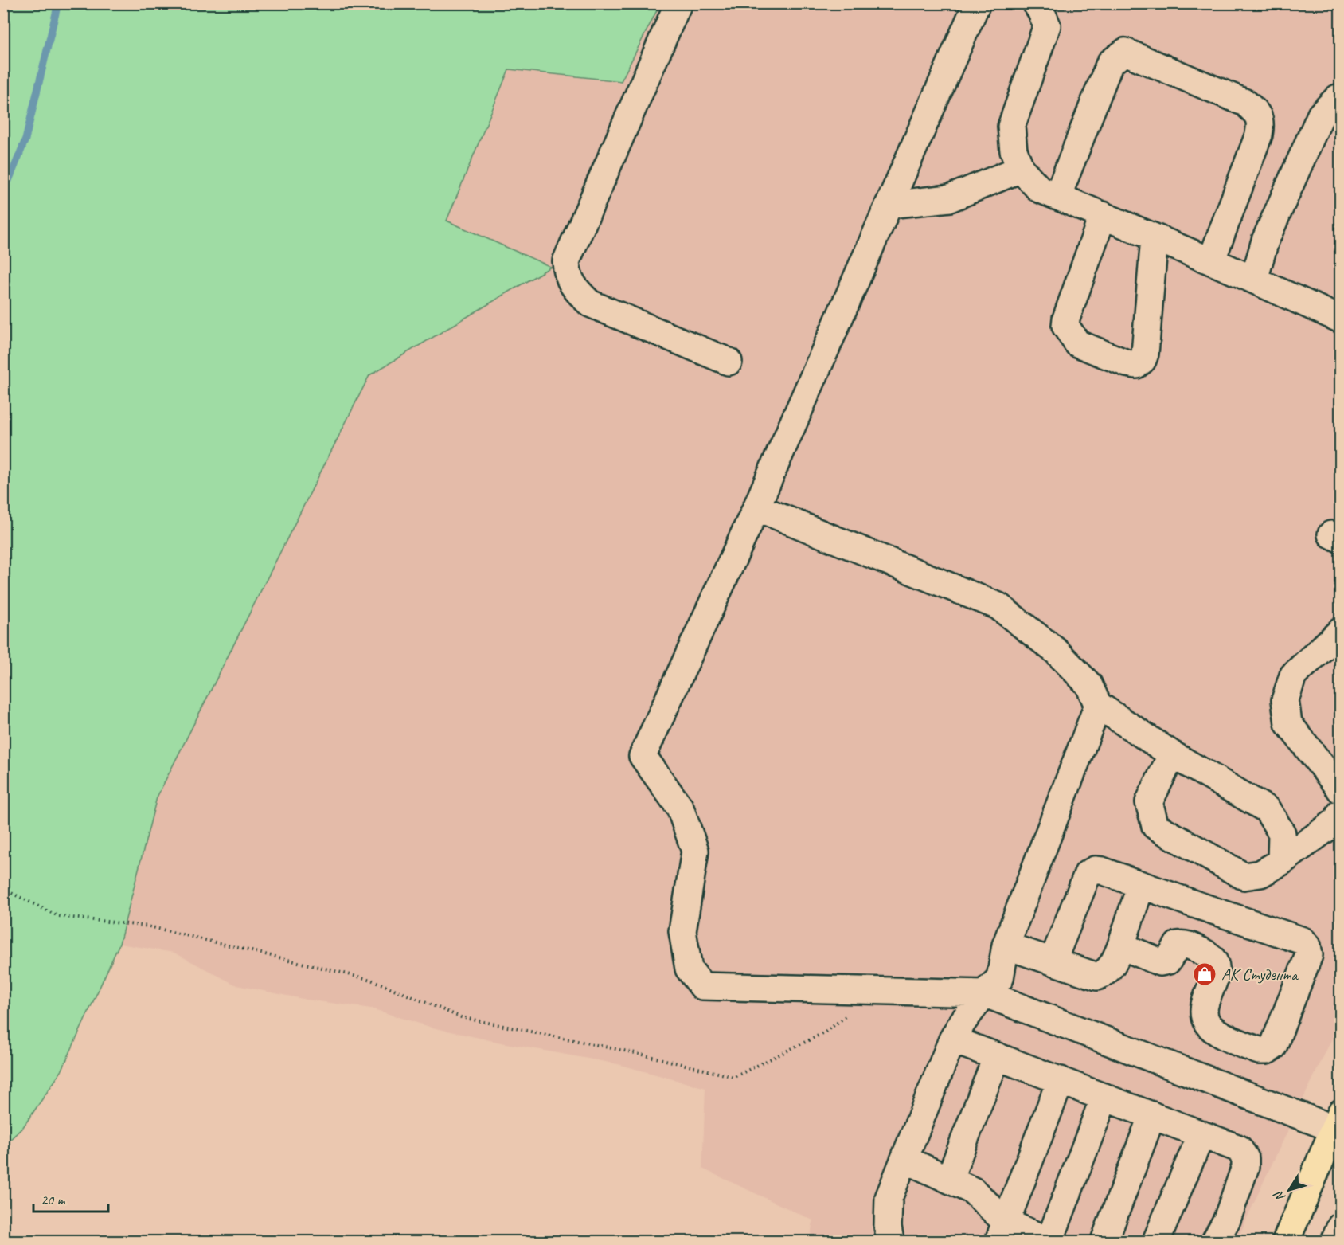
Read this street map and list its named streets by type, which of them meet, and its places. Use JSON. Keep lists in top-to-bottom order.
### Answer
{
  "places": {
    "shop": ["АК Студента"]
  },
  "scale_bar": "20 m",
  "north": "bottom left"
}
